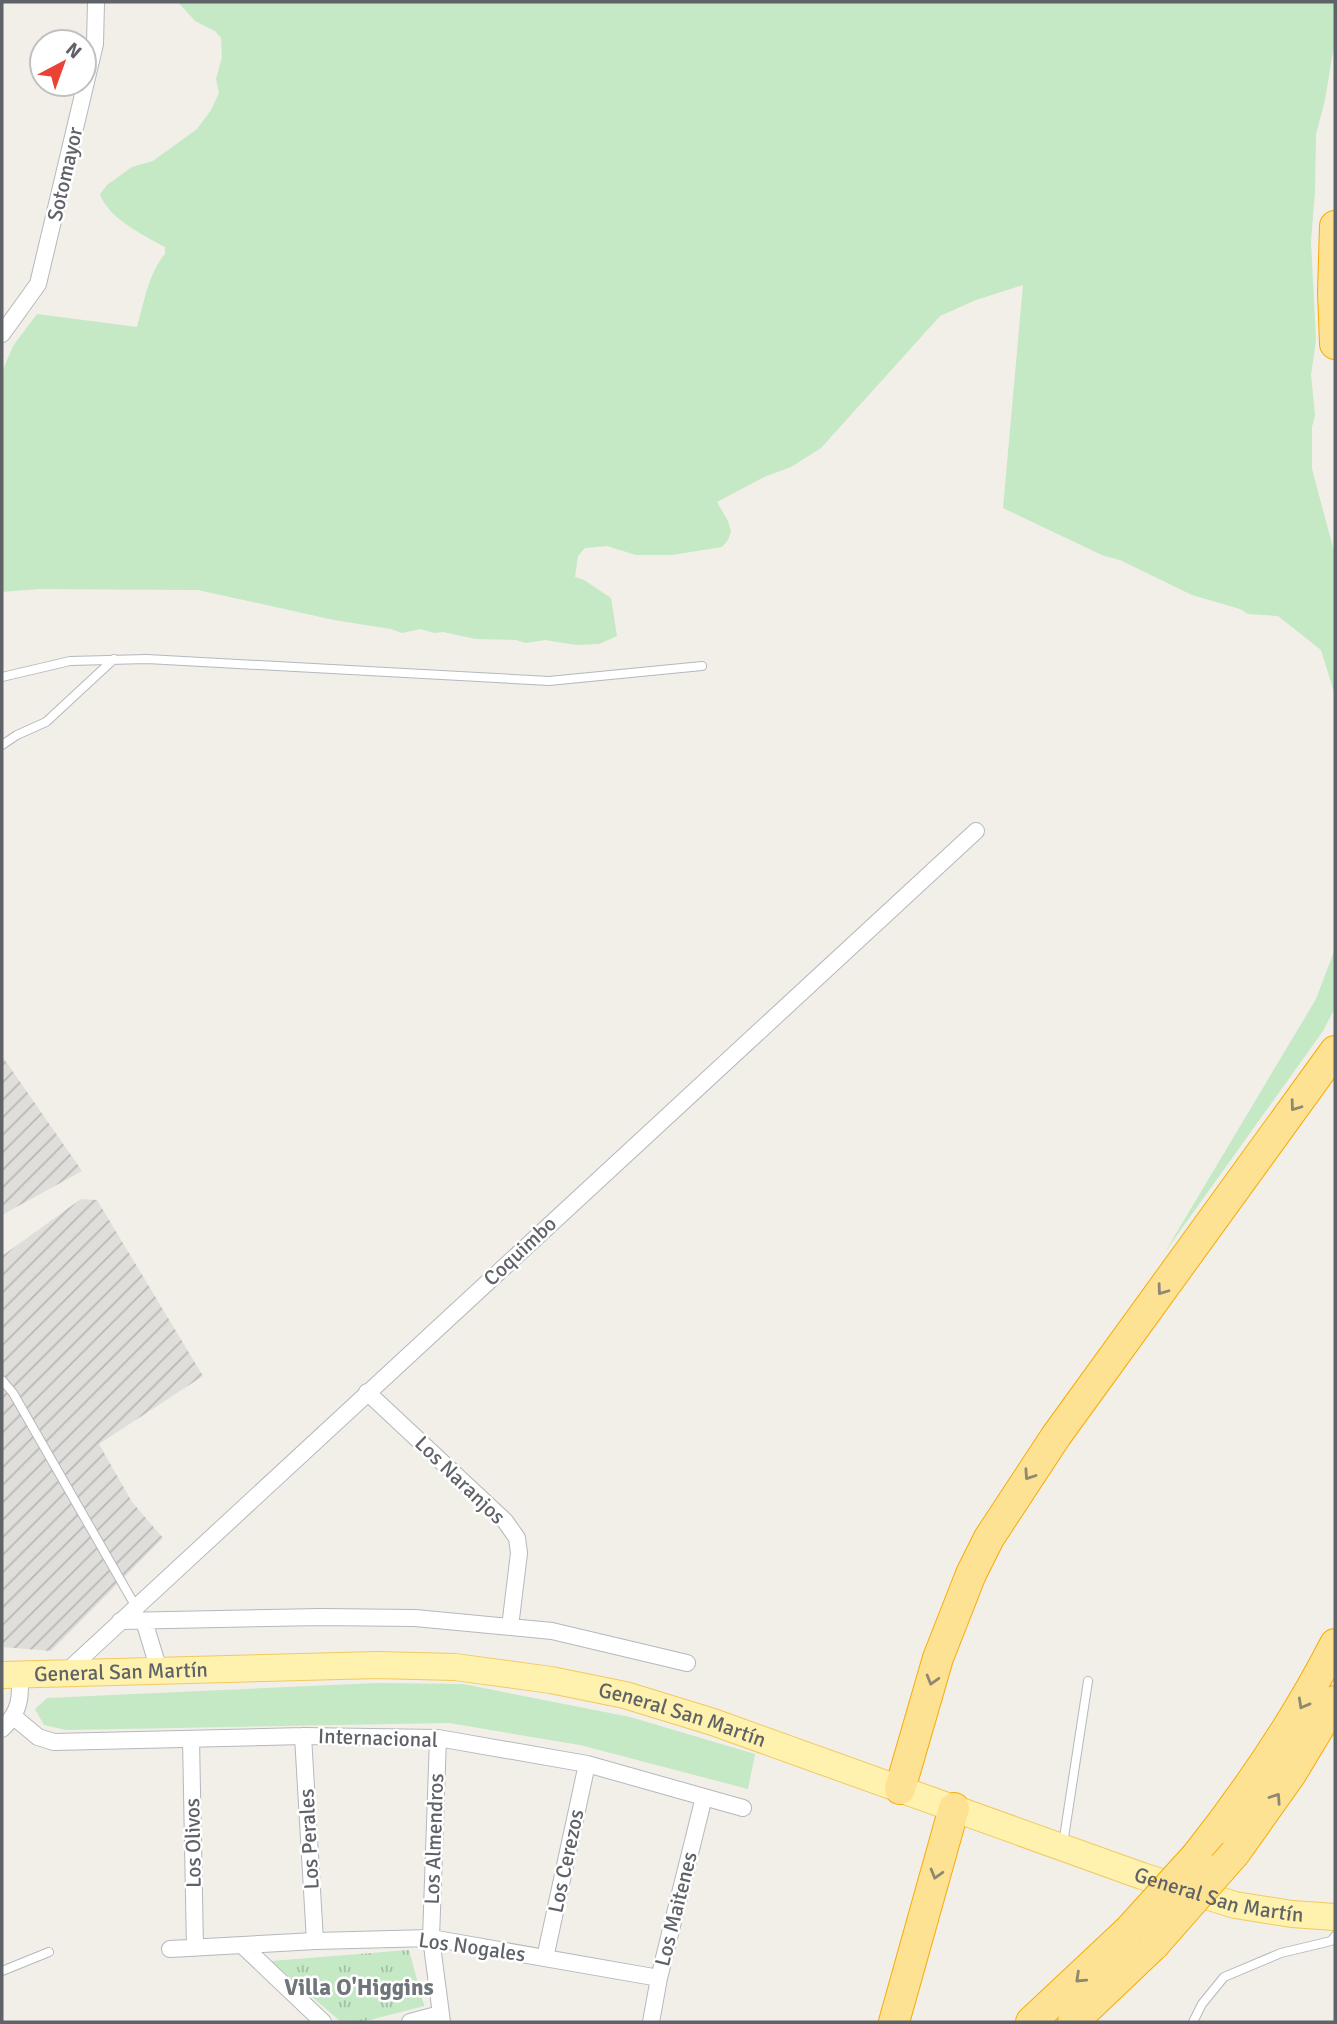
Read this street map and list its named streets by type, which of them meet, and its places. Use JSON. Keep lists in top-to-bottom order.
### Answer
{
  "streets": {
    "main road": ["General San Martín"],
    "street": [
      "Sotomayor",
      "Coquimbo",
      "Los Naranjos",
      "Internacional",
      "Los Perales",
      "Los Almendros",
      "Los Olivos",
      "Los Cerezos",
      "Los Maitenes",
      "Los Nogales"
    ]
  },
  "crossings": [
    ["Coquimbo", "Los Naranjos"],
    ["Internacional", "Los Perales"],
    ["Internacional", "Los Almendros"],
    ["Internacional", "Los Olivos"],
    ["Internacional", "Los Cerezos"],
    ["Internacional", "Los Maitenes"],
    ["Los Perales", "Los Nogales"],
    ["Los Almendros", "Los Nogales"],
    ["Los Olivos", "Los Nogales"],
    ["Los Cerezos", "Los Nogales"],
    ["Los Maitenes", "Los Nogales"]
  ],
  "districts": ["Villa O'Higgins"],
  "north": "top right"
}
